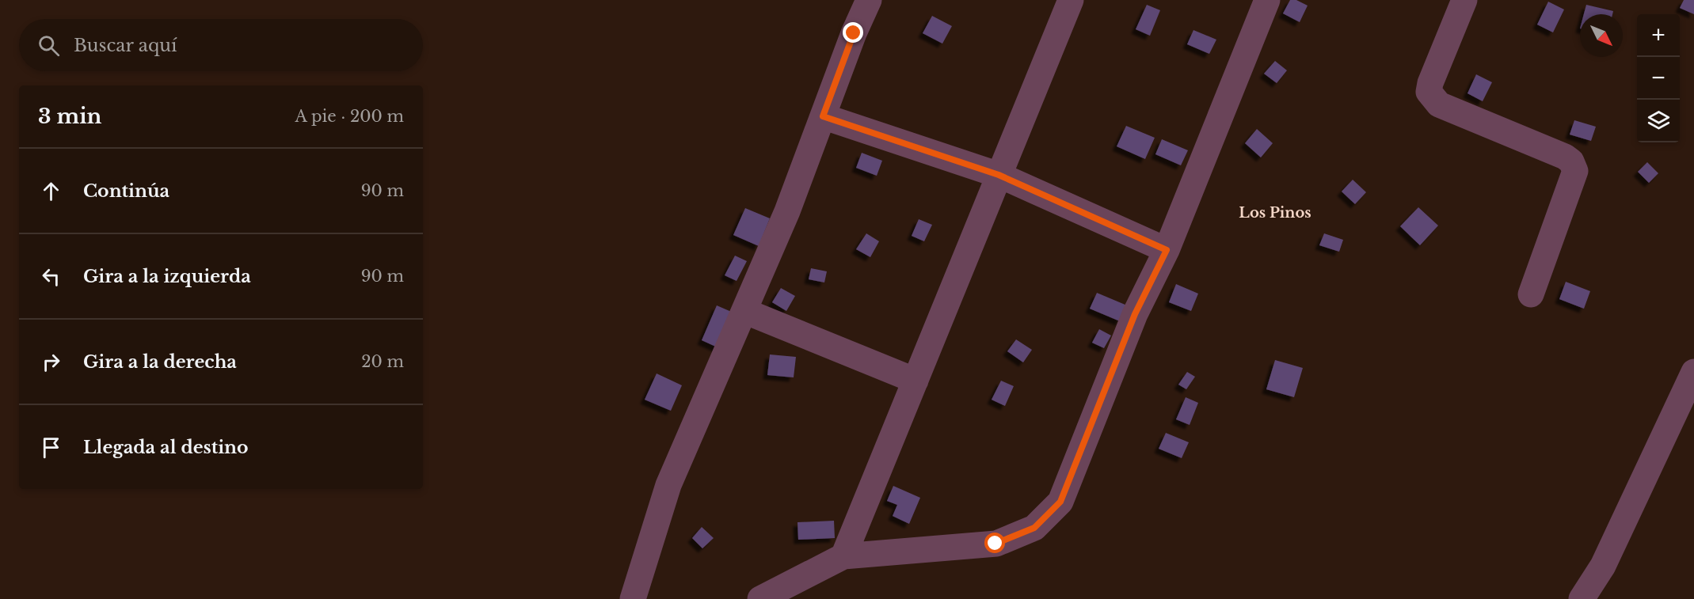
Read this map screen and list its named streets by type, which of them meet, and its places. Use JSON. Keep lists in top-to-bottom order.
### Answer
{
  "districts": ["Los Pinos"],
  "north": "bottom right",
  "page": {
    "map_buttons": ["+", "−"],
    "search": "Buscar aquí",
    "heading": ["3 min", "A pie · 200 m"],
    "list": [
      ["Continúa", "90 m"],
      ["Gira a la izquierda", "90 m"],
      ["Gira a la derecha", "20 m"],
      "Llegada al destino"
    ]
  }
}
